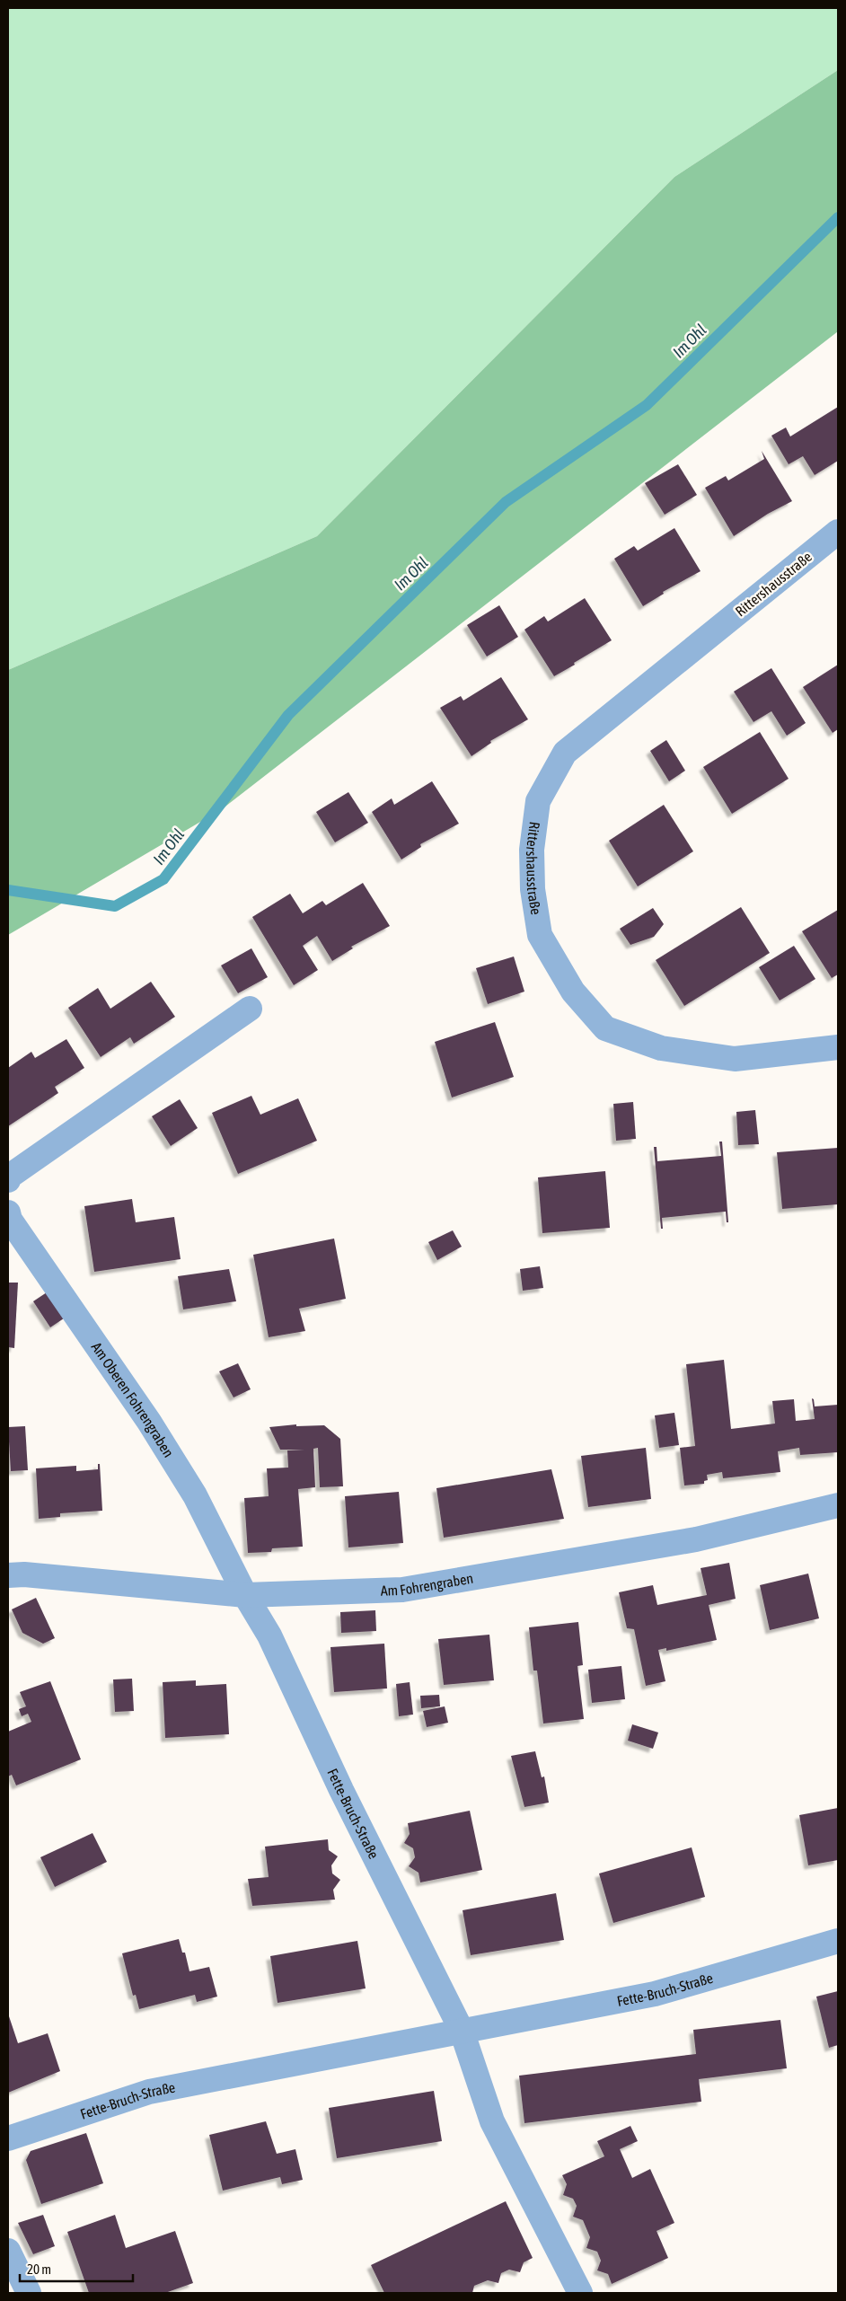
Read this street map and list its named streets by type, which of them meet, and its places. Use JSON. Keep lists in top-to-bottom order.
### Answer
{
  "streets": {
    "street": [
      "Rittershausstraße",
      "Am Oberen Fohrengraben",
      "Am Fohrengraben",
      "Fette-Bruch-Straße"
    ]
  },
  "crossings": [
    ["Am Oberen Fohrengraben", "Am Fohrengraben"],
    ["Am Oberen Fohrengraben", "Fette-Bruch-Straße"],
    ["Am Fohrengraben", "Fette-Bruch-Straße"]
  ],
  "water": ["Im Ohl"],
  "scale_bar": "20 m"
}
